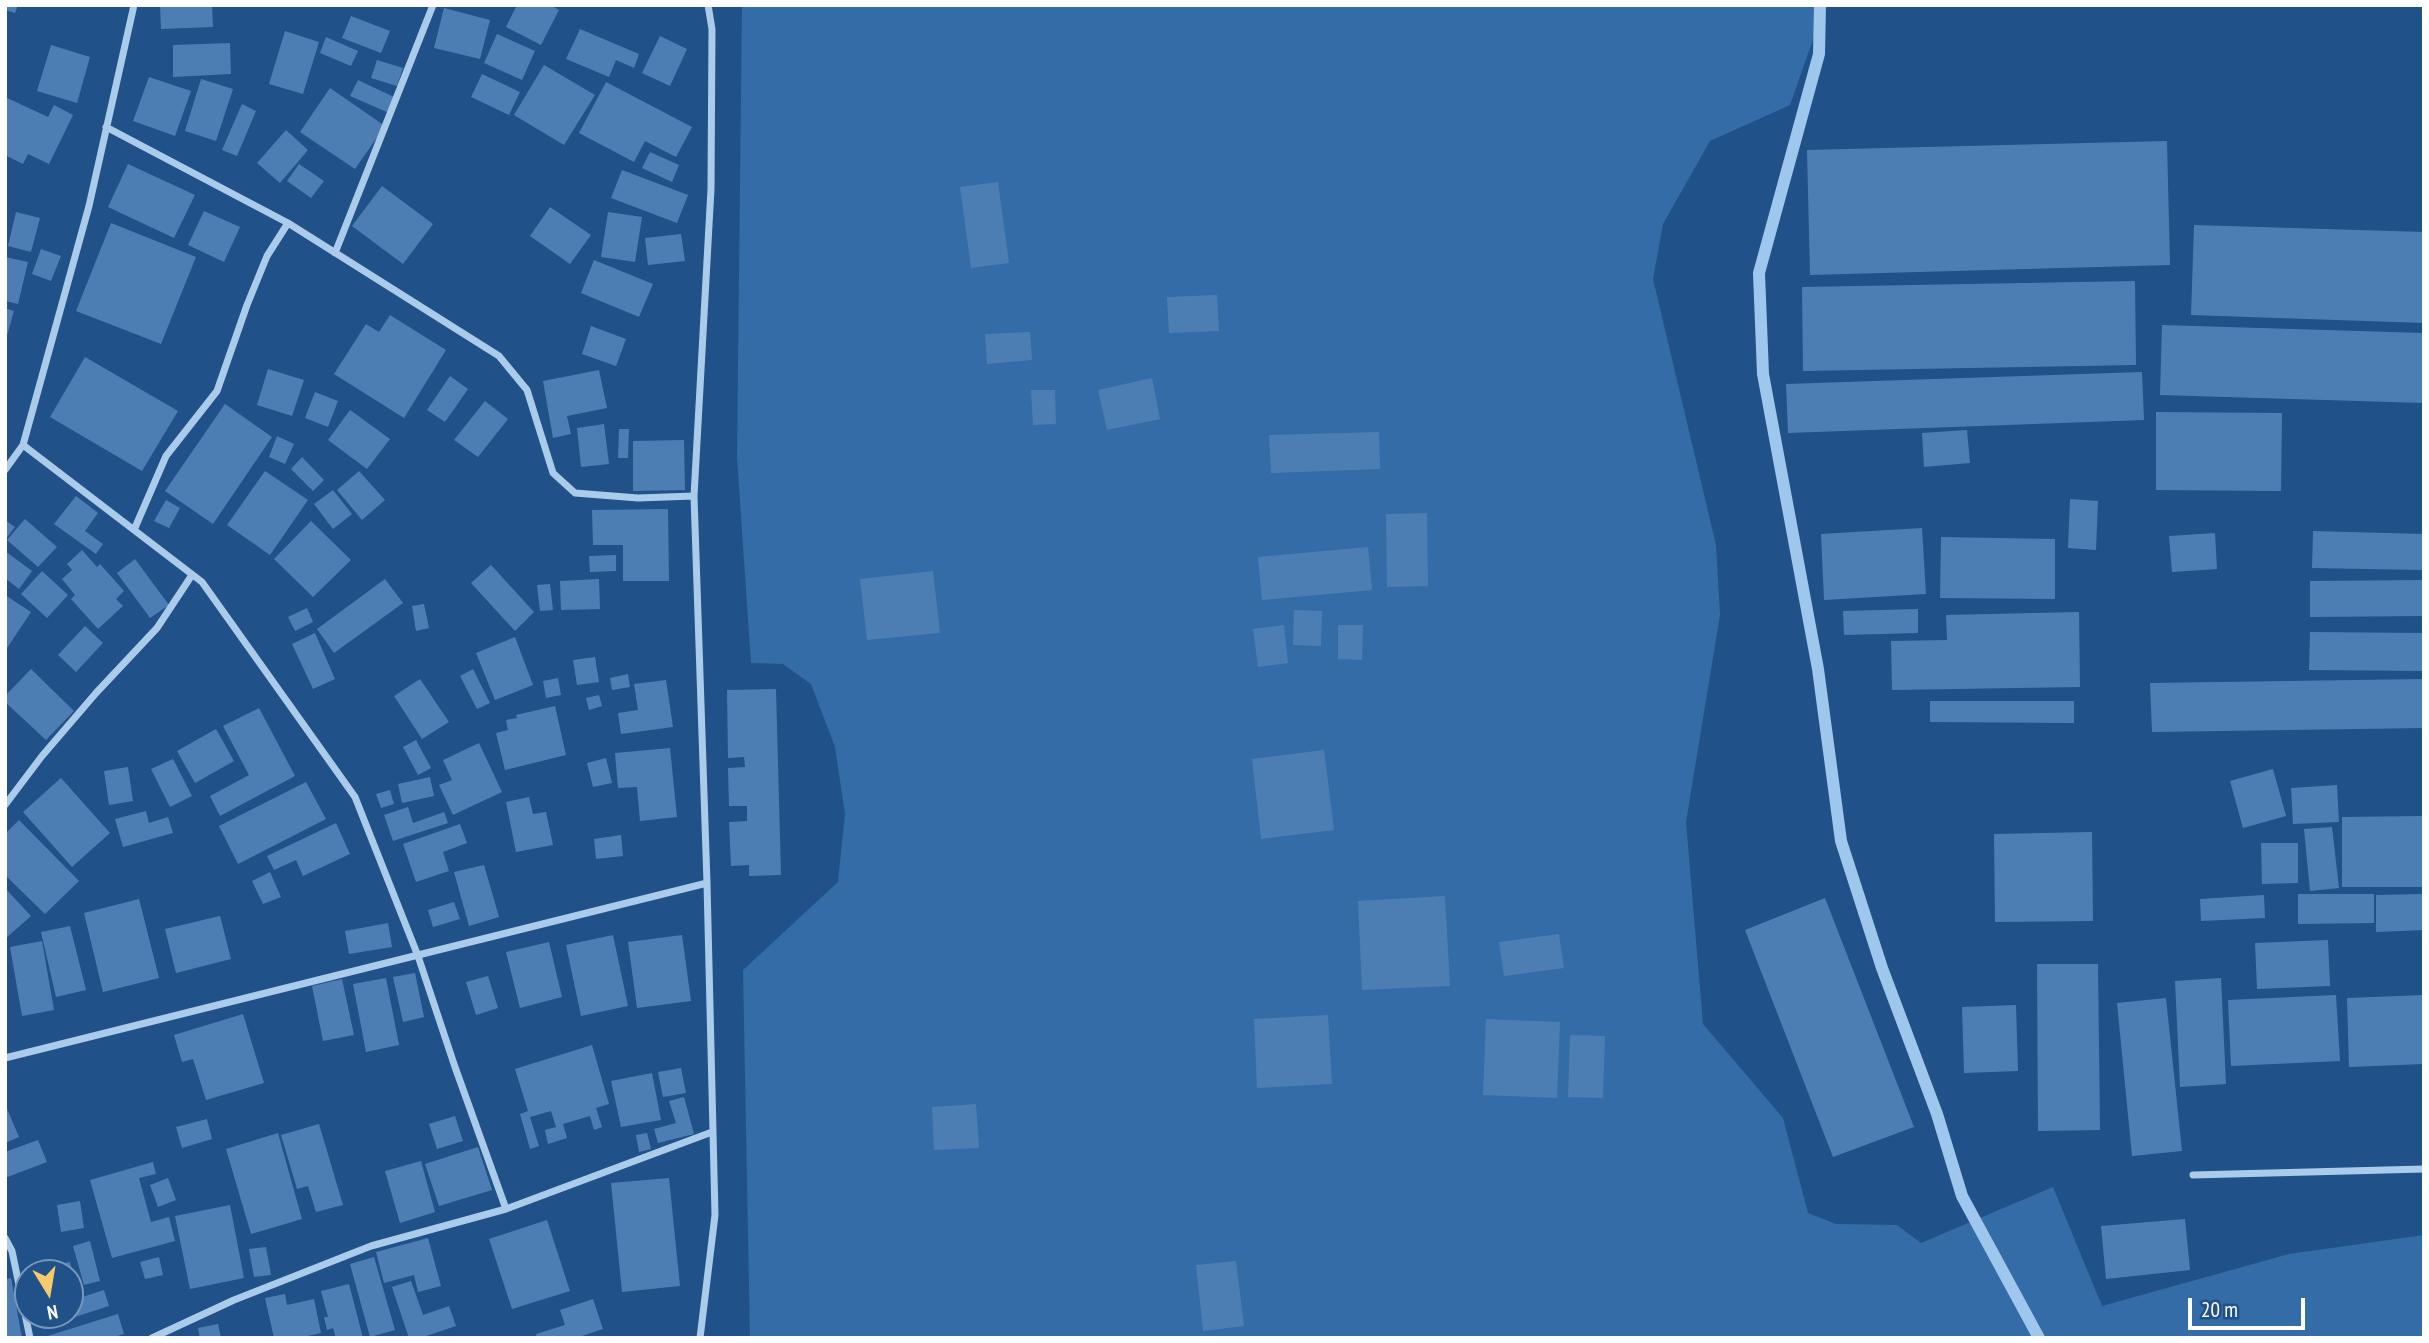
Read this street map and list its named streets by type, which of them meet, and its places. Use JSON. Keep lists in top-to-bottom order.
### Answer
{
  "scale_bar": "20 m",
  "north": "bottom"
}
